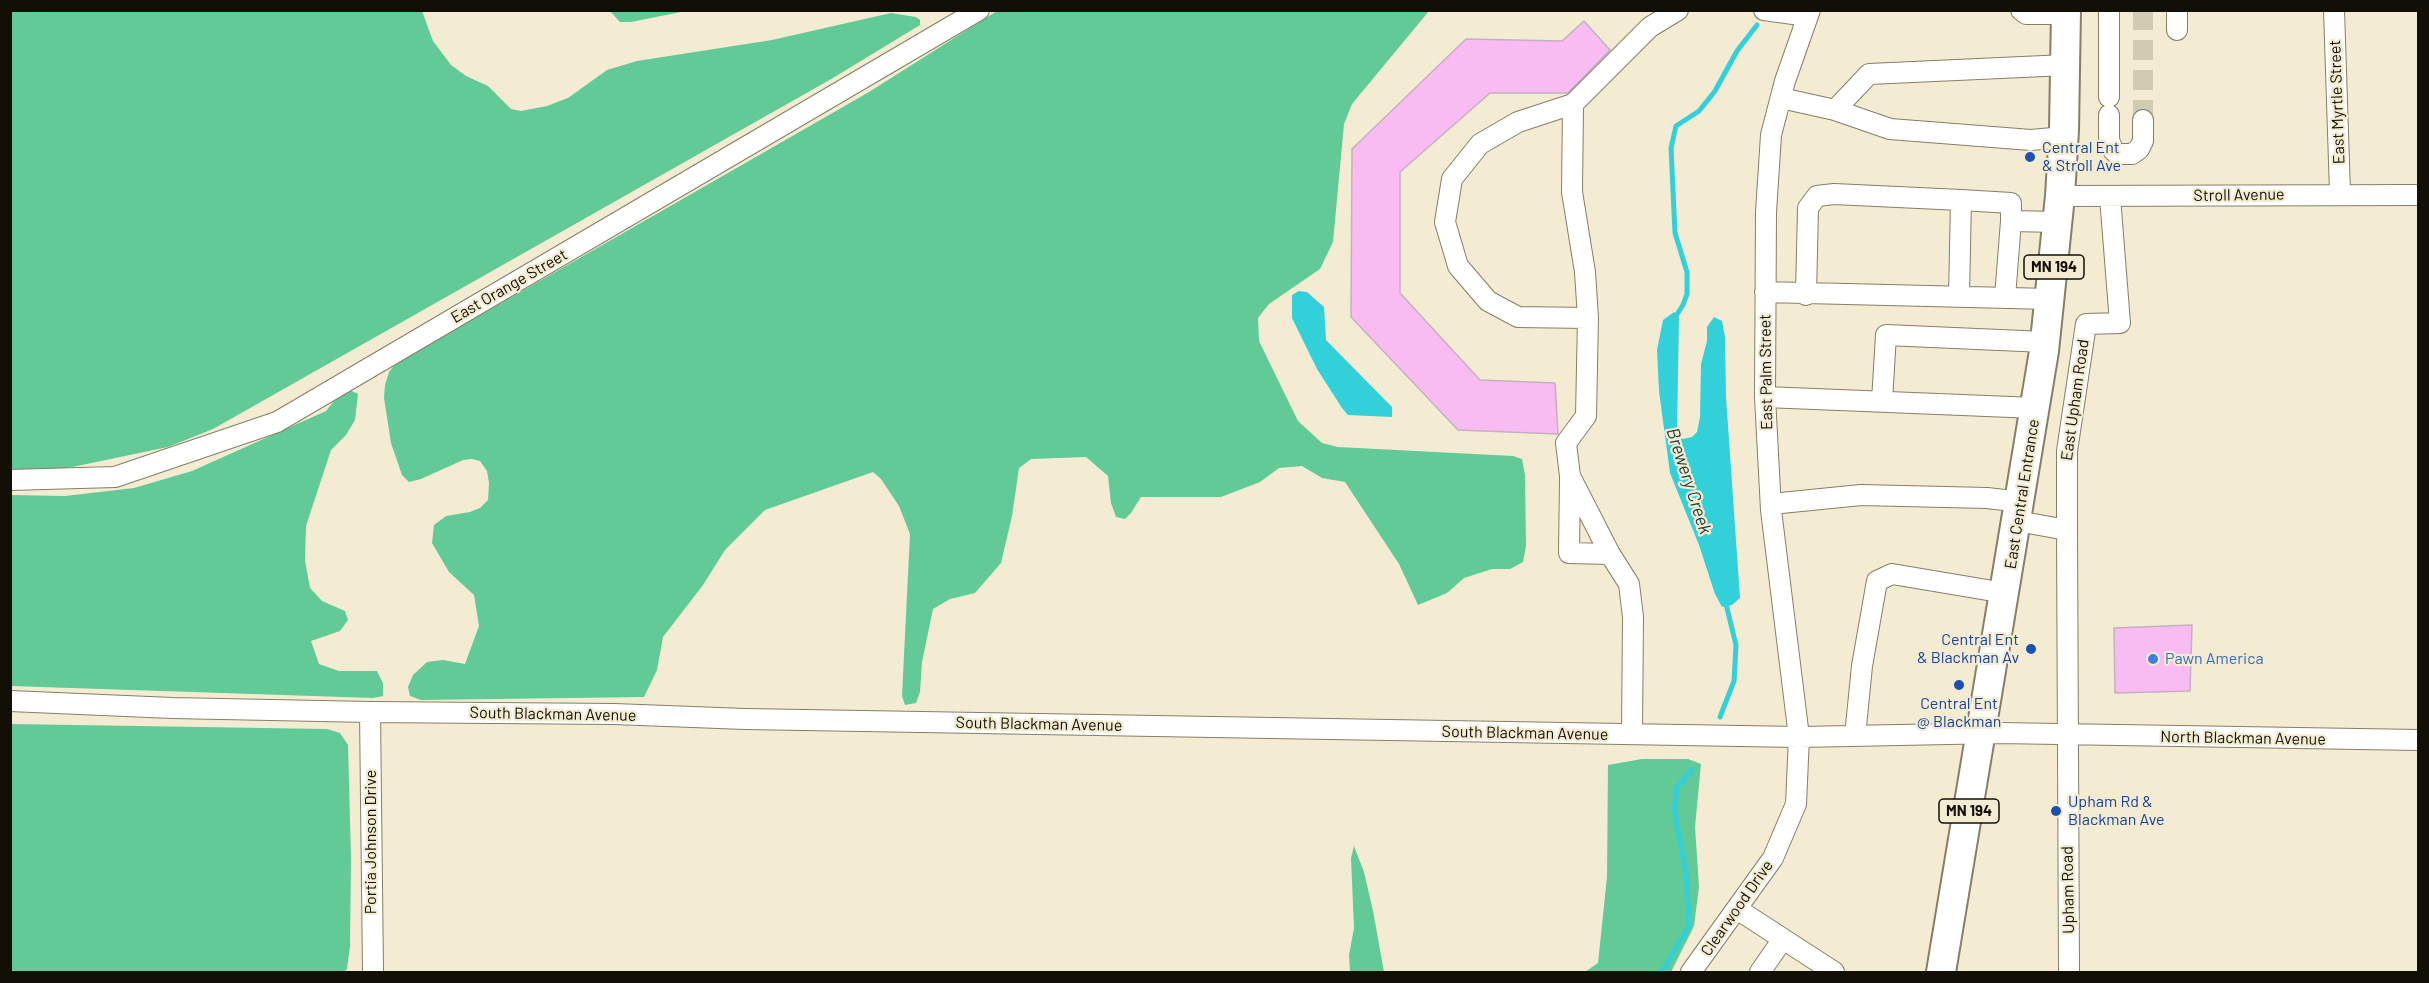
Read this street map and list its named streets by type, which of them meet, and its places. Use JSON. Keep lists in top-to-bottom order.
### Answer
{
  "streets": {
    "highway": ["MN 194", "East Central Entrance"],
    "street": [
      "East Myrtle Street",
      "Stroll Avenue",
      "East Orange Street",
      "East Palm Street",
      "East Upham Road",
      "South Blackman Avenue",
      "North Blackman Avenue",
      "Portia Johnson Drive",
      "Upham Road",
      "Clearwood Drive"
    ]
  },
  "crossings": [
    ["East Myrtle Street", "Stroll Avenue"],
    ["Stroll Avenue", "East Upham Road"],
    ["Stroll Avenue", "East Central Entrance"],
    ["East Palm Street", "South Blackman Avenue"],
    ["East Palm Street", "Clearwood Drive"],
    ["East Upham Road", "South Blackman Avenue"],
    ["East Upham Road", "North Blackman Avenue"],
    ["East Upham Road", "Upham Road"],
    ["East Central Entrance", "South Blackman Avenue"],
    ["South Blackman Avenue", "North Blackman Avenue"],
    ["South Blackman Avenue", "Portia Johnson Drive"],
    ["South Blackman Avenue", "Upham Road"],
    ["South Blackman Avenue", "Clearwood Drive"],
    ["North Blackman Avenue", "Upham Road"]
  ],
  "water": ["Brewery Creek"],
  "places": [
    "Central Ent & Stroll Ave",
    "Central Ent & Blackman Av",
    "Pawn America",
    "Central Ent @ Blackman",
    "Upham Rd & Blackman Ave"
  ]
}
